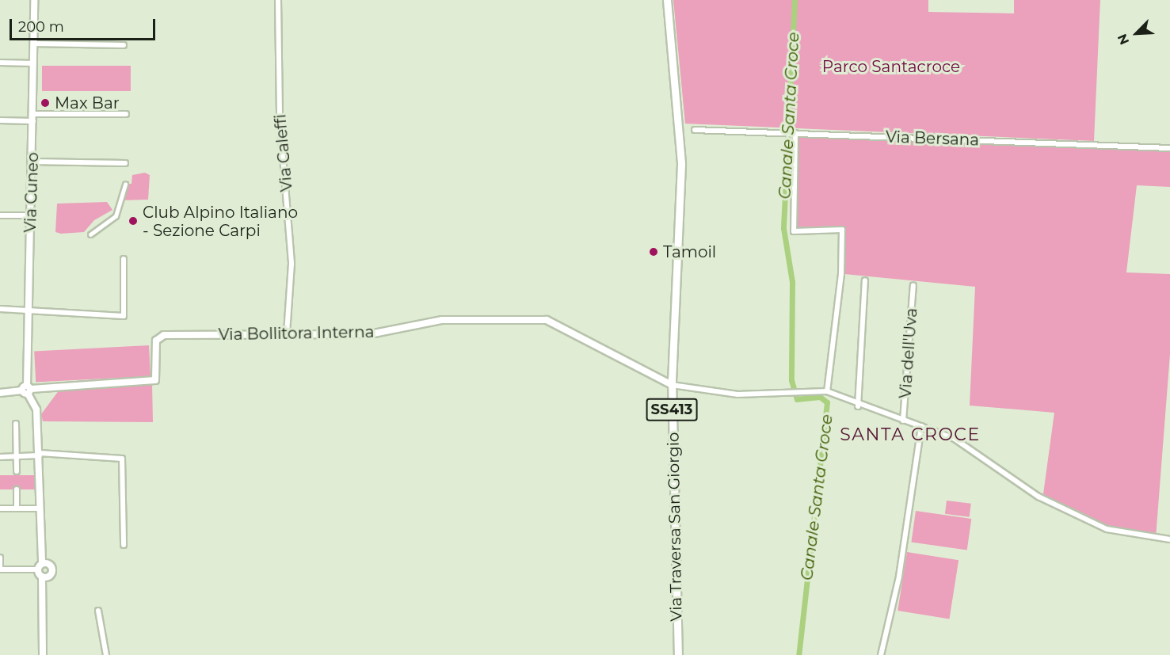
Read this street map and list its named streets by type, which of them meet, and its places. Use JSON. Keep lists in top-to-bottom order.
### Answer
{
  "streets": {
    "main road": ["SS413", "Via Traversa San Giorgio"],
    "street": [
      "Via Bersana",
      "Via Caleffi",
      "Via Cuneo",
      "Via Bollitora Interna",
      "Via dell'Uva"
    ]
  },
  "crossings": [
    ["Via Caleffi", "Via Bollitora Interna"],
    ["Via Cuneo", "Via Bollitora Interna"],
    ["Via Bollitora Interna", "Via Traversa San Giorgio"]
  ],
  "districts": ["SANTA CROCE"],
  "water": ["Canale Santa Croce"],
  "parks": ["Parco Santacroce"],
  "places": ["Max Bar", "Club Alpino Italiano - Sezione Carpi", "Tamoil"],
  "scale_bar": "200 m",
  "north": "bottom left"
}
